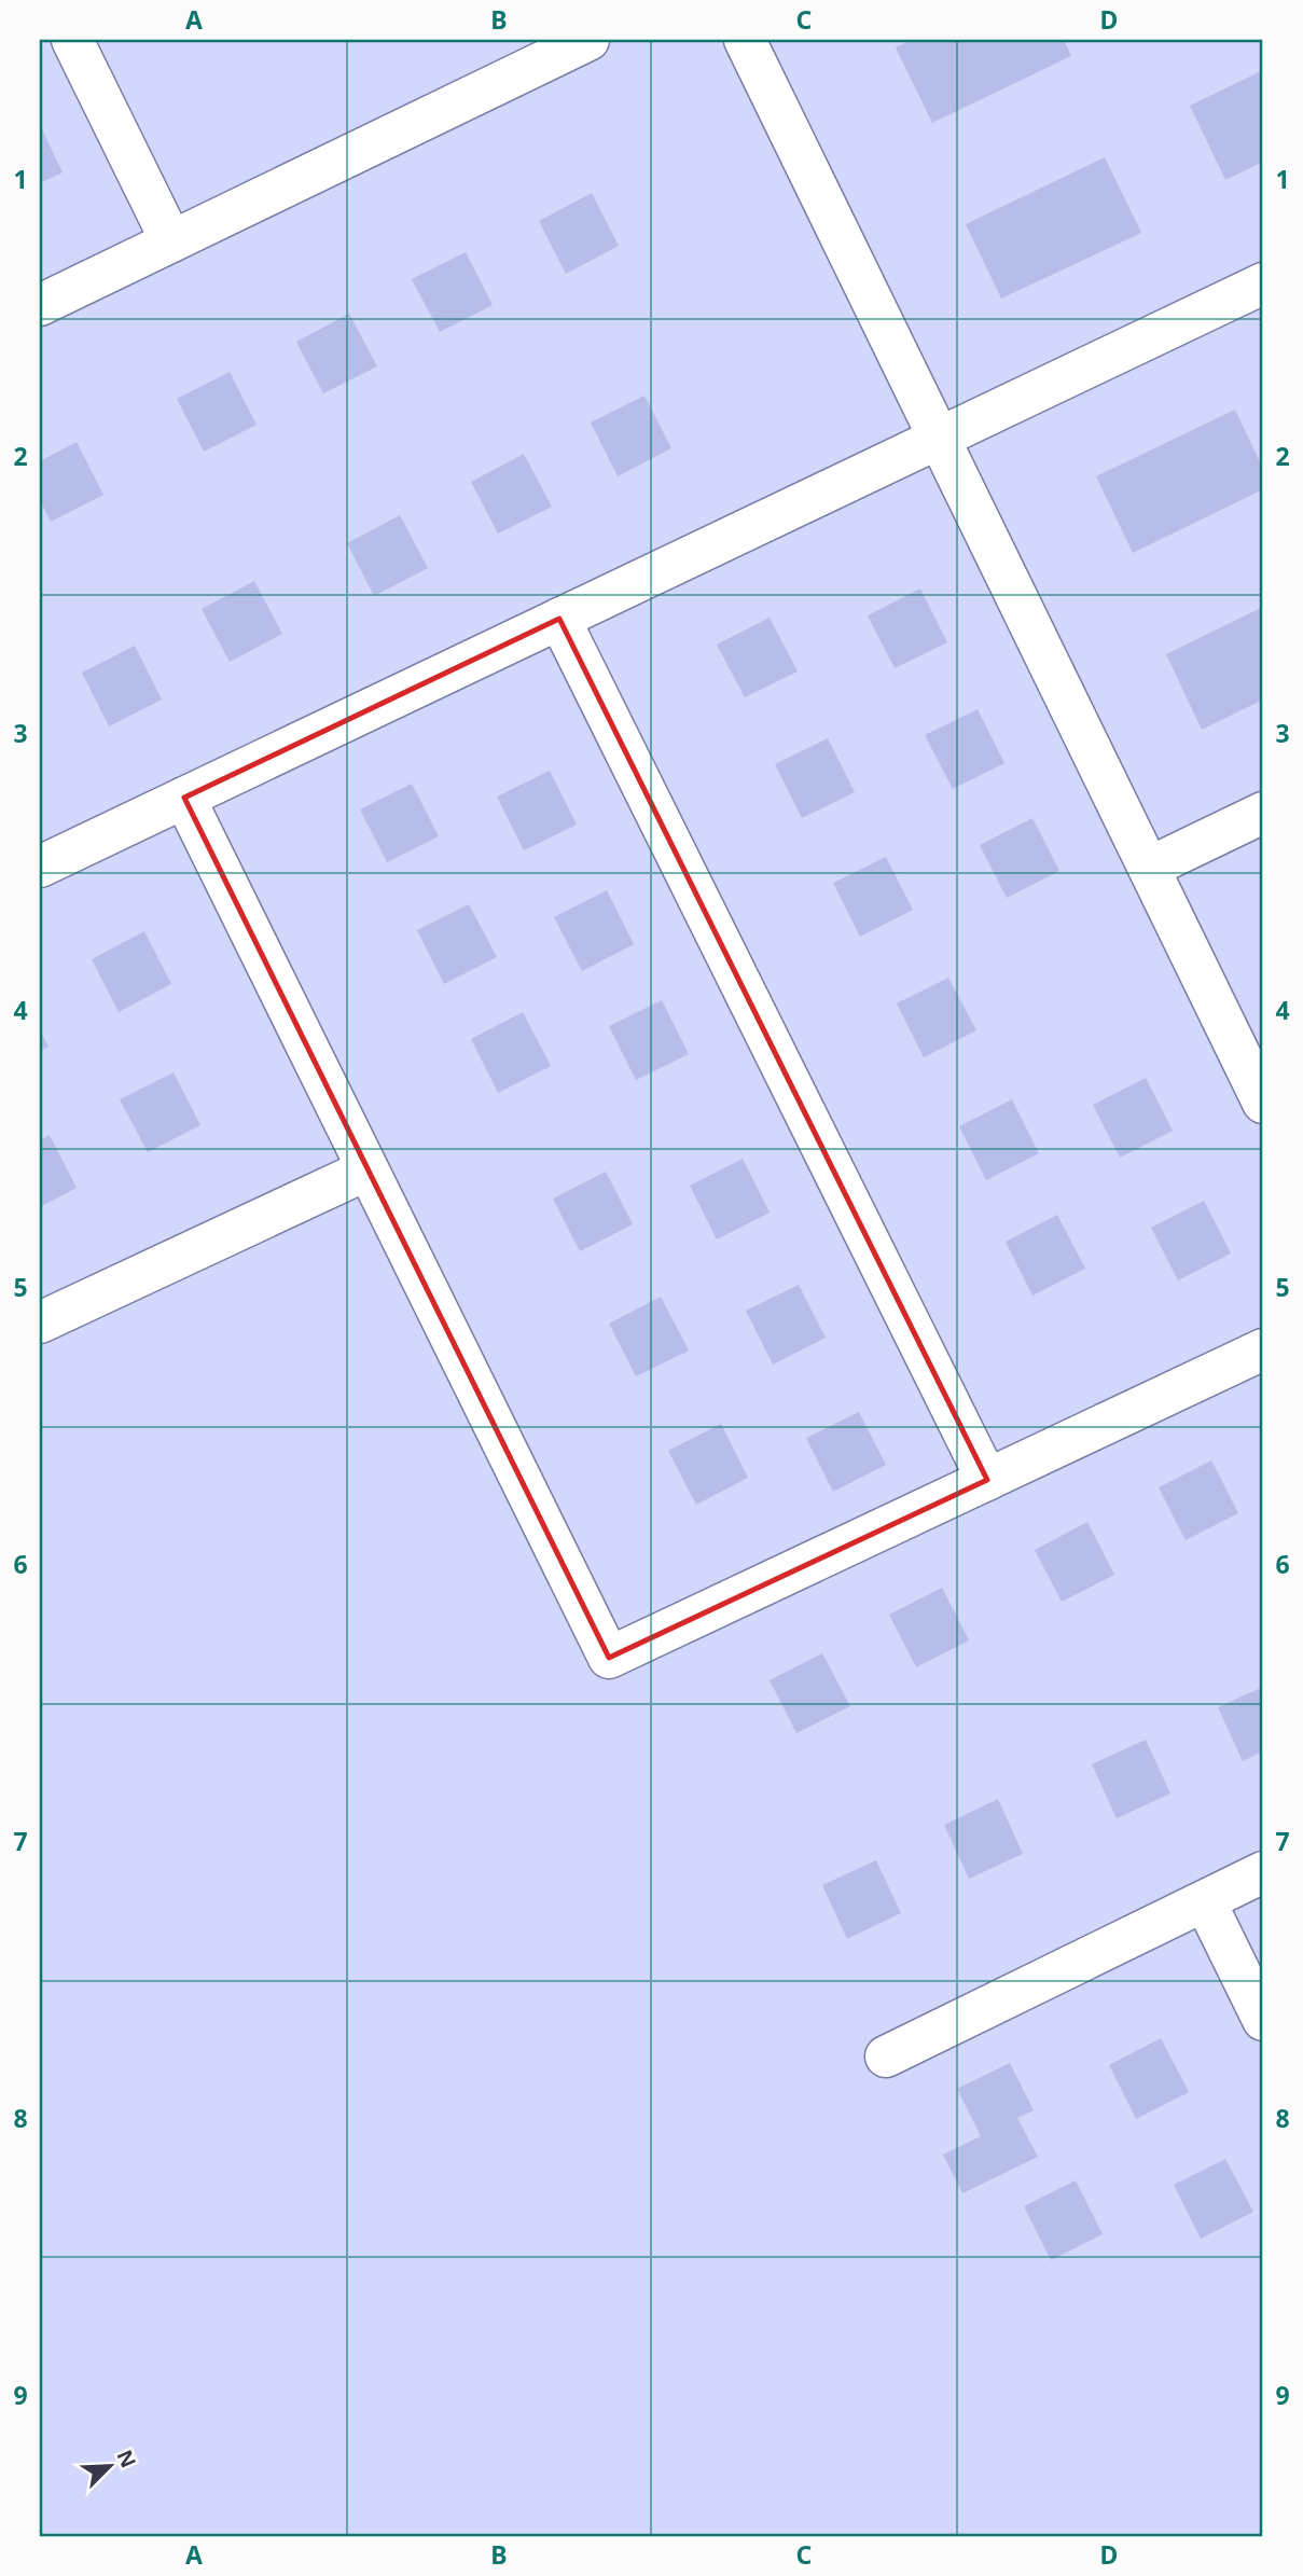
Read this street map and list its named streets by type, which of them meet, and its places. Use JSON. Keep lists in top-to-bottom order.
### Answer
{
  "north": "top right",
  "grid": {
    "columns": [
      "A",
      "B",
      "C",
      "D"
    ],
    "rows": [
      "1",
      "2",
      "3",
      "4",
      "5",
      "6",
      "7",
      "8",
      "9"
    ]
  }
}
